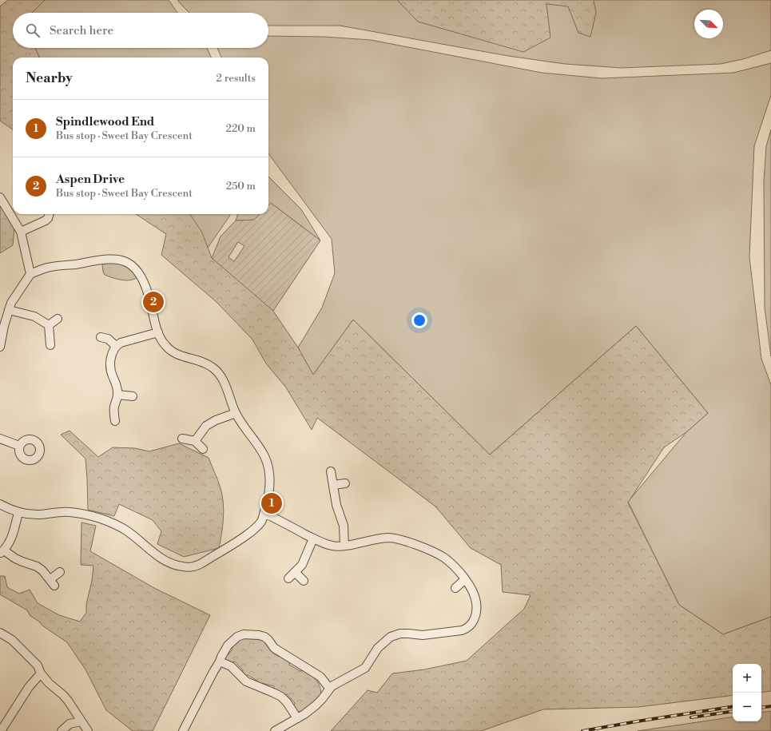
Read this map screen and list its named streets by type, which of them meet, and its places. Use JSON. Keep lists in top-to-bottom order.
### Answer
{
  "north": "bottom right",
  "page": {
    "search": "Search here",
    "heading": ["Nearby", "2 results"],
    "list": [
      {
        "mark": "1",
        "name": "Spindlewood End",
        "note": "Bus stop · Sweet Bay Crescent",
        "value": "220 m"
      },
      {
        "mark": "2",
        "name": "Aspen Drive",
        "note": "Bus stop · Sweet Bay Crescent",
        "value": "250 m"
      }
    ],
    "pins": ["2", "1"],
    "map_buttons": ["+", "−"]
  }
}
